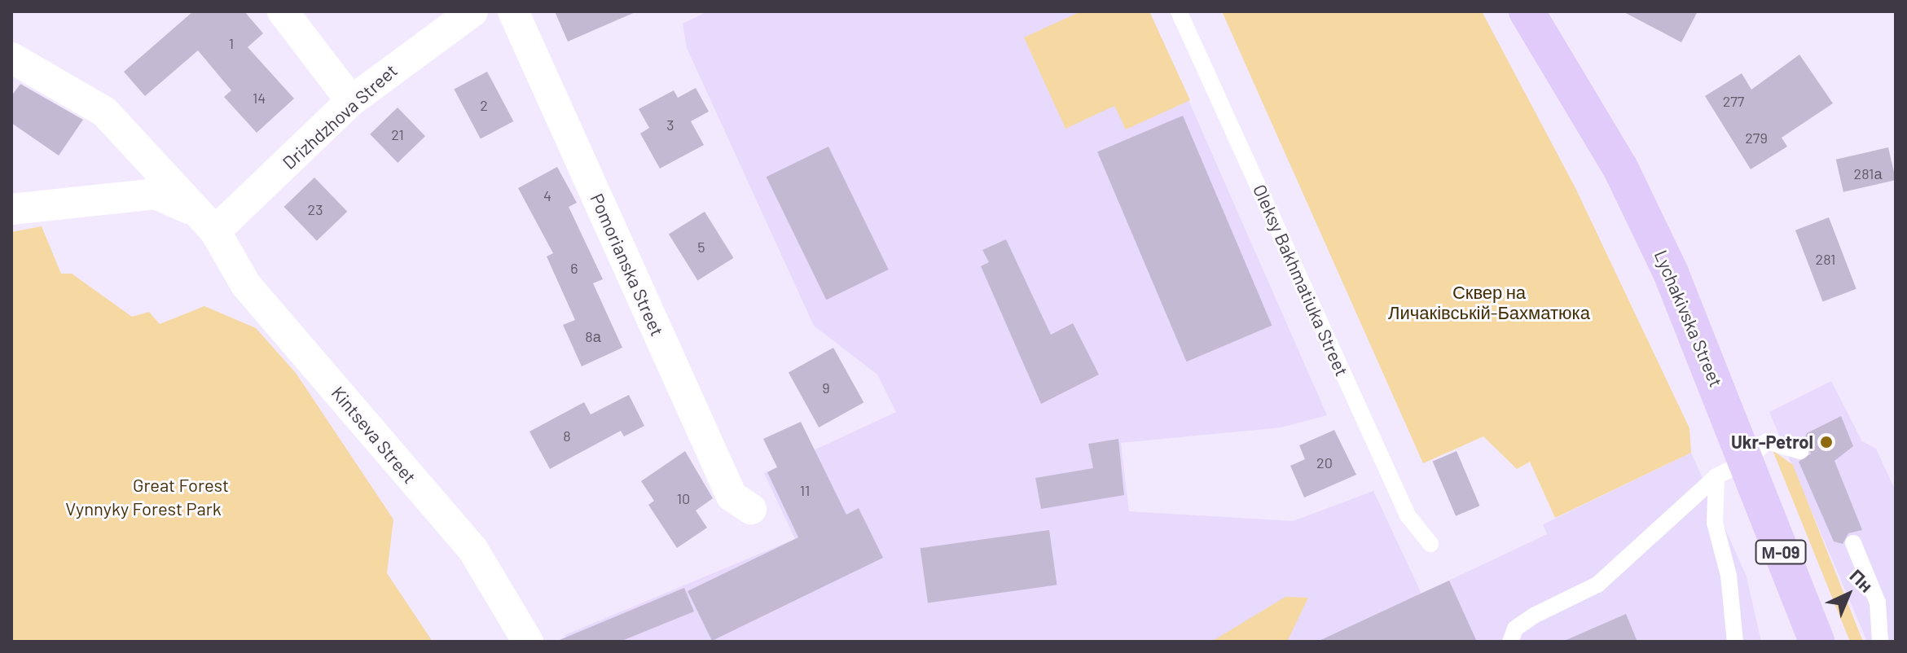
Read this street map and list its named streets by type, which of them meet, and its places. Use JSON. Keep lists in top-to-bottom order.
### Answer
{
  "streets": {
    "main road": ["Lychakivska Street", "М-09"],
    "street": ["Drizhdzhova Street", "Pomorianska Street", "Kintseva Street"],
    "lane": ["Oleksy Bakhmatiuka Street"]
  },
  "crossings": [
    ["Drizhdzhova Street", "Kintseva Street"]
  ],
  "parks": ["Сквер на Личаківській-Бахматюка", "Great Forest", "Vynnyky Forest Park"],
  "places": ["Ukr-Petrol"],
  "house_numbers": [
    "1",
    "14",
    "277",
    "2",
    "3",
    "21",
    "279",
    "281а",
    "4",
    "23",
    "5",
    "281",
    "6",
    "8а",
    "9",
    "8",
    "20",
    "11",
    "10"
  ],
  "north": "top right"
}
